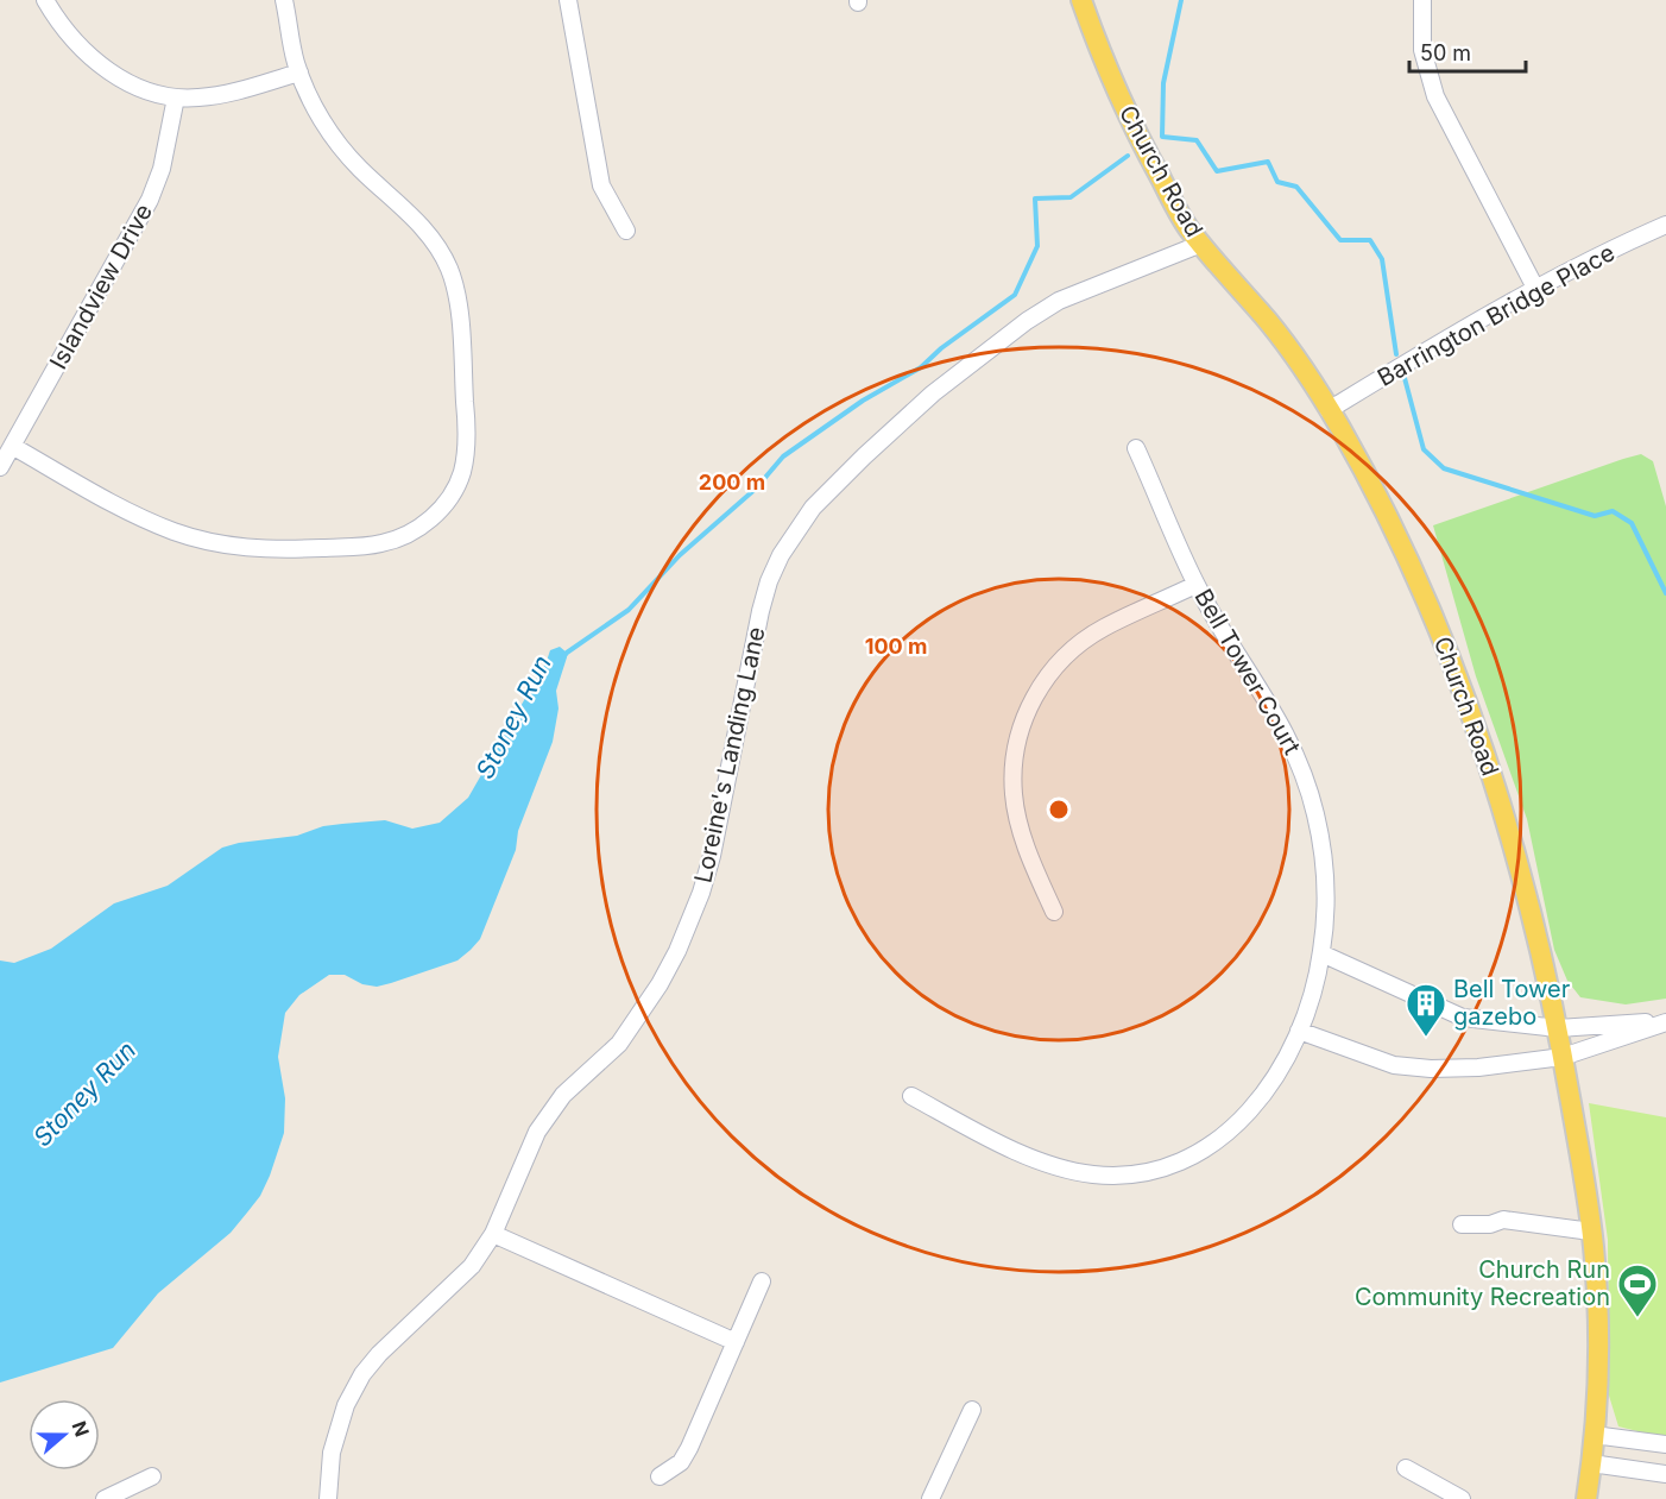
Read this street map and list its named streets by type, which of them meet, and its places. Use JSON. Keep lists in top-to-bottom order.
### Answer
{
  "streets": {
    "main road": ["Church Road"],
    "street": [
      "Islandview Drive",
      "Barrington Bridge Place",
      "Bell Tower Court",
      "Loreine's Landing Lane"
    ]
  },
  "crossings": [
    ["Church Road", "Barrington Bridge Place"],
    ["Church Road", "Loreine's Landing Lane"]
  ],
  "water": ["Stoney Run"],
  "places": {
    "building": ["Bell Tower gazebo"],
    "sports": ["Church Run Community Recreation"]
  },
  "scale_bar": "50 m",
  "north": "right",
  "rings": ["200 m", "100 m"]
}
